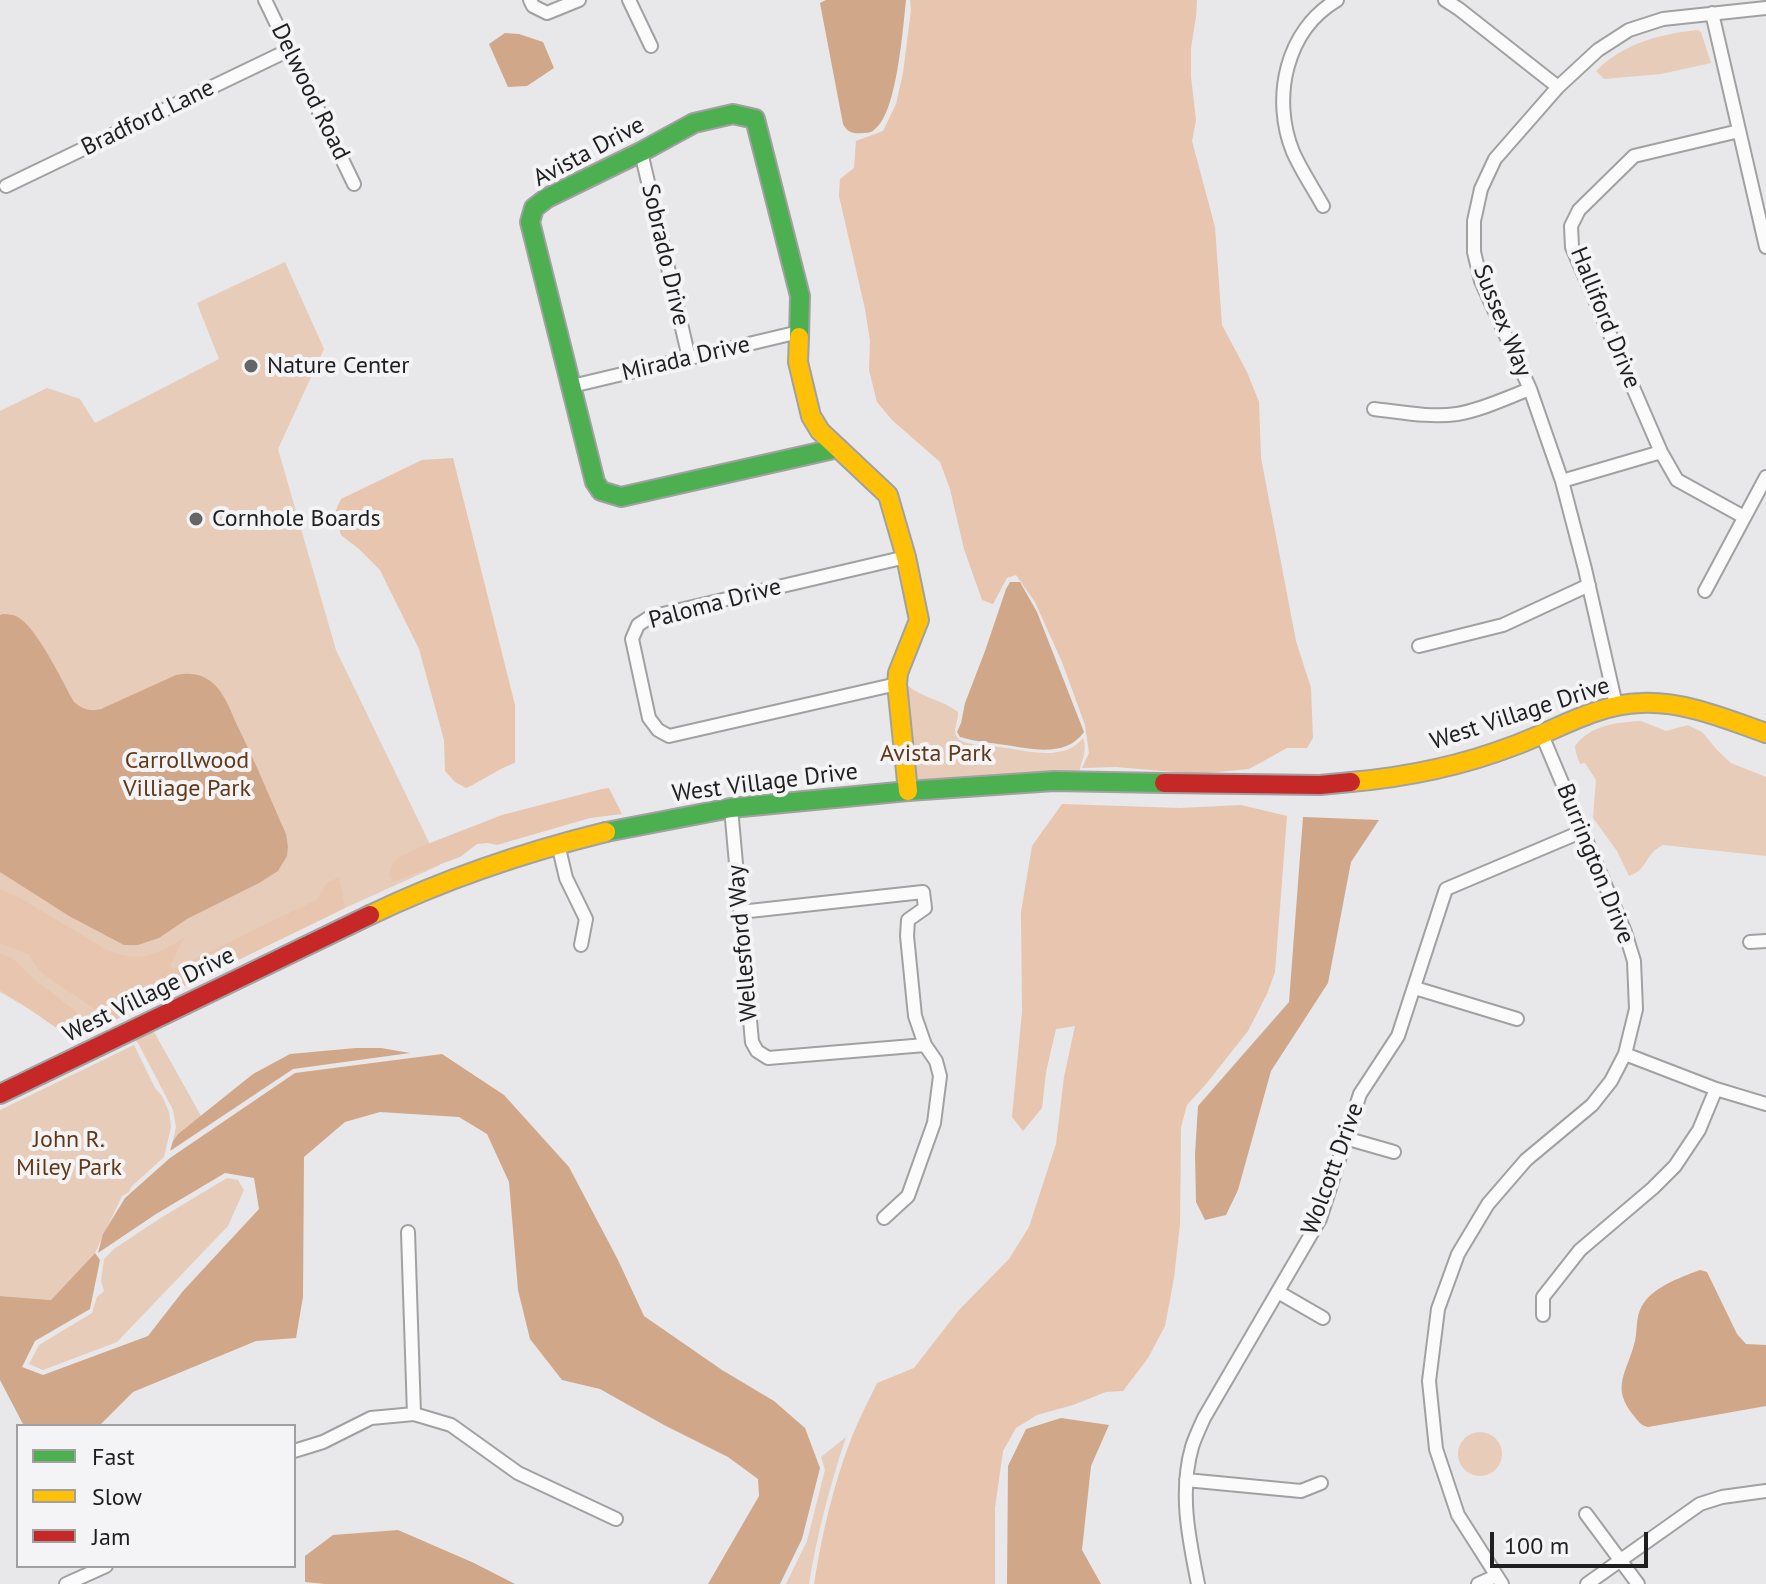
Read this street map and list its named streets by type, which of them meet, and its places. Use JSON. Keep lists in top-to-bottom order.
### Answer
{
  "streets": {
    "street": [
      "Delwood Road",
      "Bradford Lane",
      "Avista Drive",
      "Sobrado Drive",
      "Halliford Drive",
      "Sussex Way",
      "Mirada Drive",
      "Paloma Drive",
      "West Village Drive",
      "Burrington Drive",
      "Wellesford Way",
      "Wolcott Drive"
    ]
  },
  "crossings": [
    ["Delwood Road", "Bradford Lane"],
    ["Avista Drive", "Sobrado Drive"],
    ["Avista Drive", "Mirada Drive"],
    ["Avista Drive", "Paloma Drive"],
    ["Avista Drive", "West Village Drive"],
    ["Sobrado Drive", "Mirada Drive"],
    ["Sussex Way", "West Village Drive"],
    ["West Village Drive", "Burrington Drive"],
    ["West Village Drive", "Wellesford Way"],
    ["Burrington Drive", "Wolcott Drive"]
  ],
  "parks": ["Avista Park", "Carrollwood Villiage Park", "John R. Miley Park"],
  "places": ["Nature Center", "Cornhole Boards"],
  "legend": ["Fast", "Slow", "Jam"],
  "scale_bar": "100 m"
}
